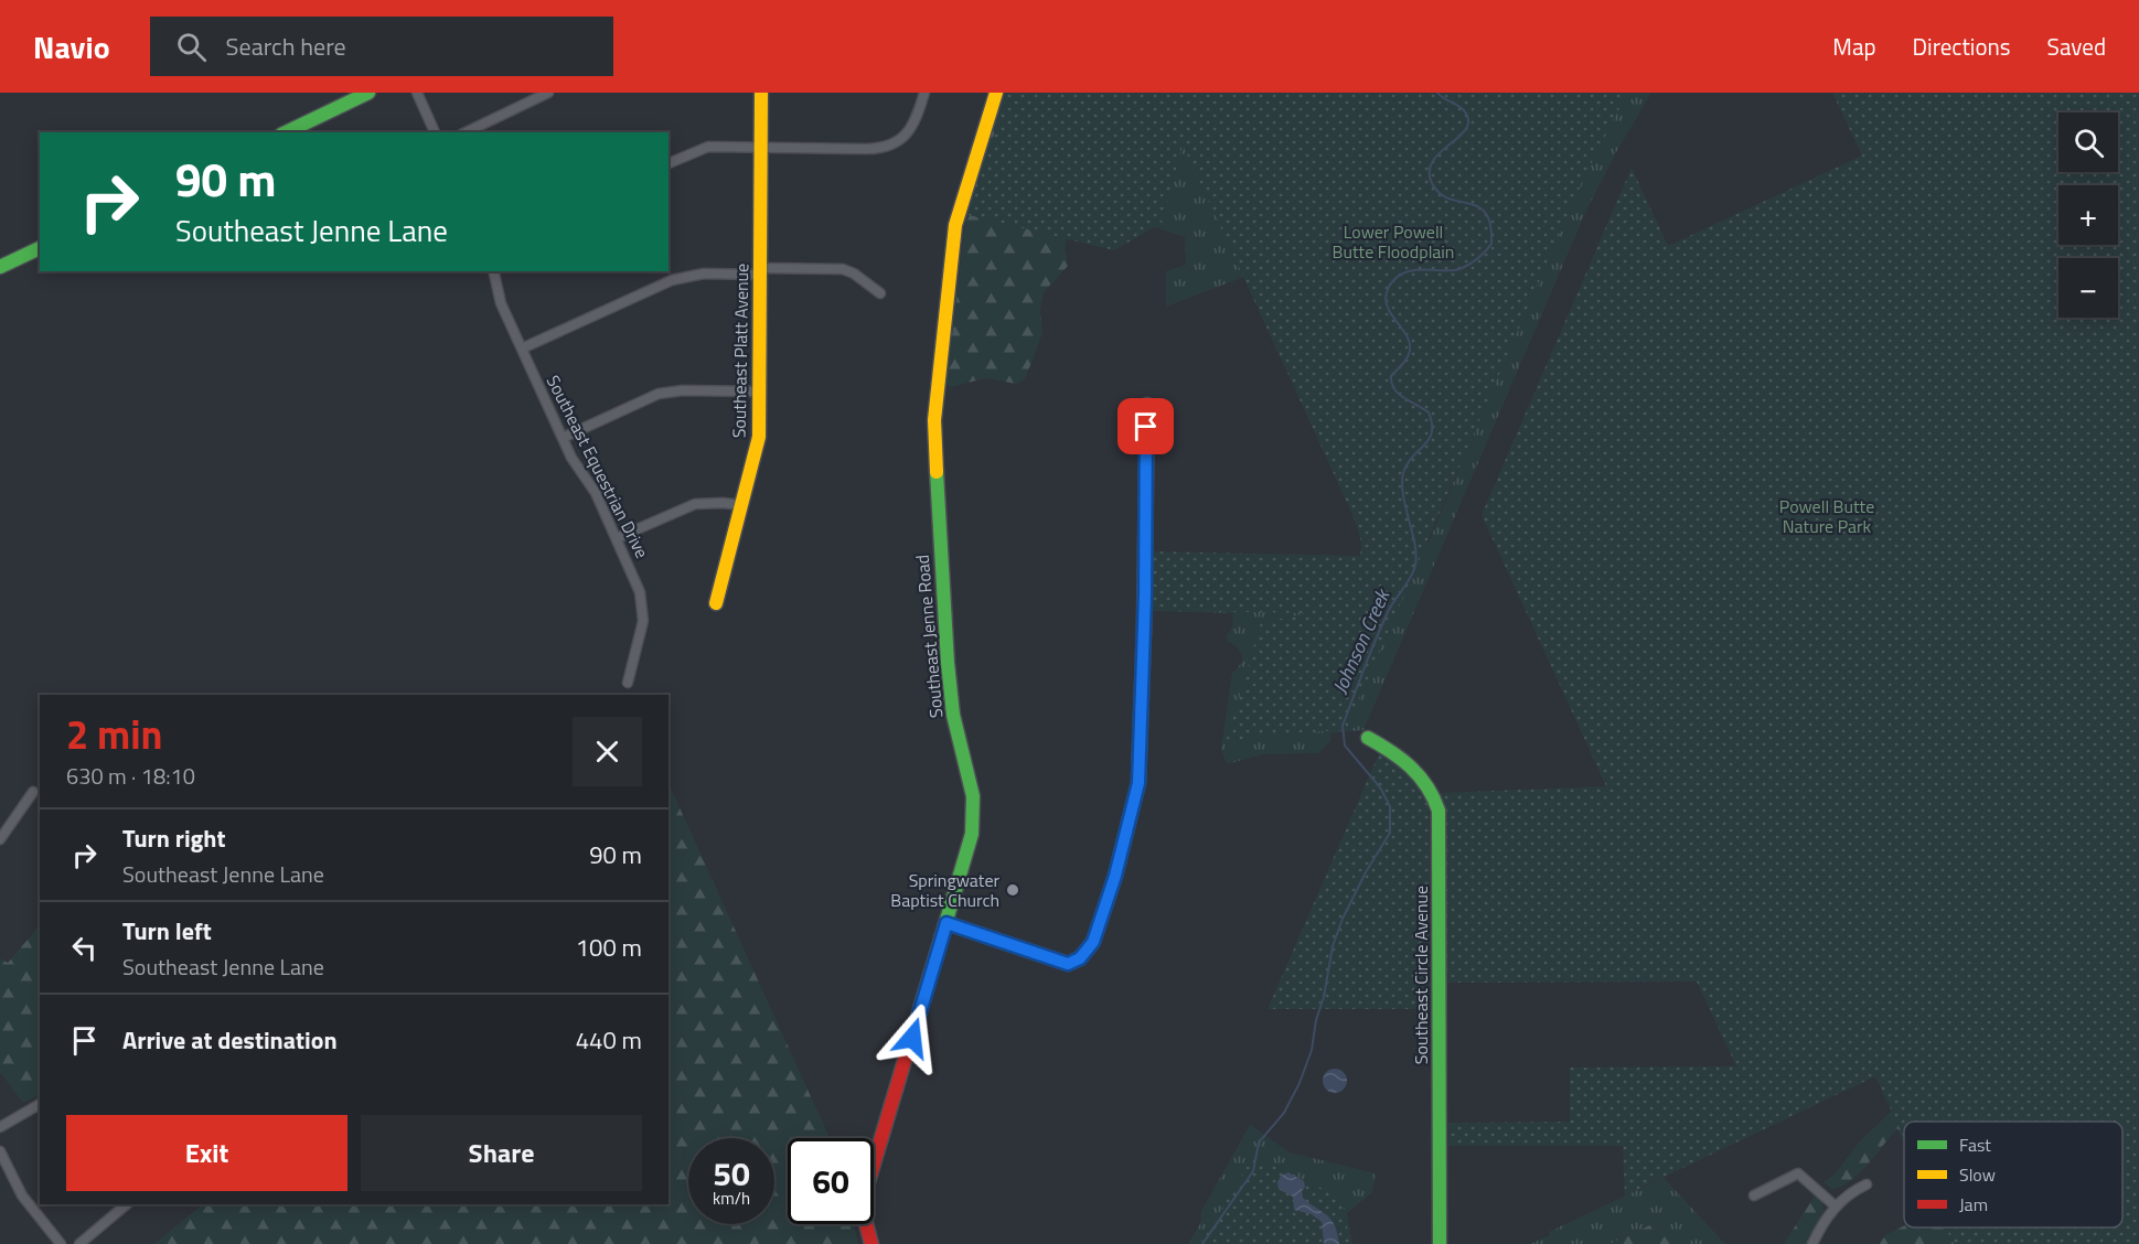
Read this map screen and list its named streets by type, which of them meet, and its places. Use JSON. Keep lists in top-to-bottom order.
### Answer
{
  "streets": {
    "street": [
      "Southeast Platt Avenue",
      "Southeast Equestrian Drive",
      "Southeast Jenne Road",
      "Southeast Circle Avenue"
    ]
  },
  "water": ["Johnson Creek"],
  "parks": ["Lower Powell Butte Floodplain", "Powell Butte Nature Park"],
  "places": ["Springwater Baptist Church"],
  "legend": ["Fast", "Slow", "Jam"],
  "page": {
    "header": "Navio",
    "search": "Search here",
    "nav": ["Map", "Directions", "Saved"],
    "map_buttons": ["+", "−"],
    "turn": ["90 m", "Southeast Jenne Lane"],
    "heading": ["2 min", "630 m · 18:10"],
    "list": [
      {
        "name": "Turn right",
        "note": "Southeast Jenne Lane",
        "value": "90 m"
      },
      {
        "name": "Turn left",
        "note": "Southeast Jenne Lane",
        "value": "100 m"
      },
      {
        "name": "Arrive at destination",
        "value": "440 m"
      }
    ],
    "buttons": ["Exit", "Share"],
    "speed": "50 km/h",
    "limit": "60"
  }
}
